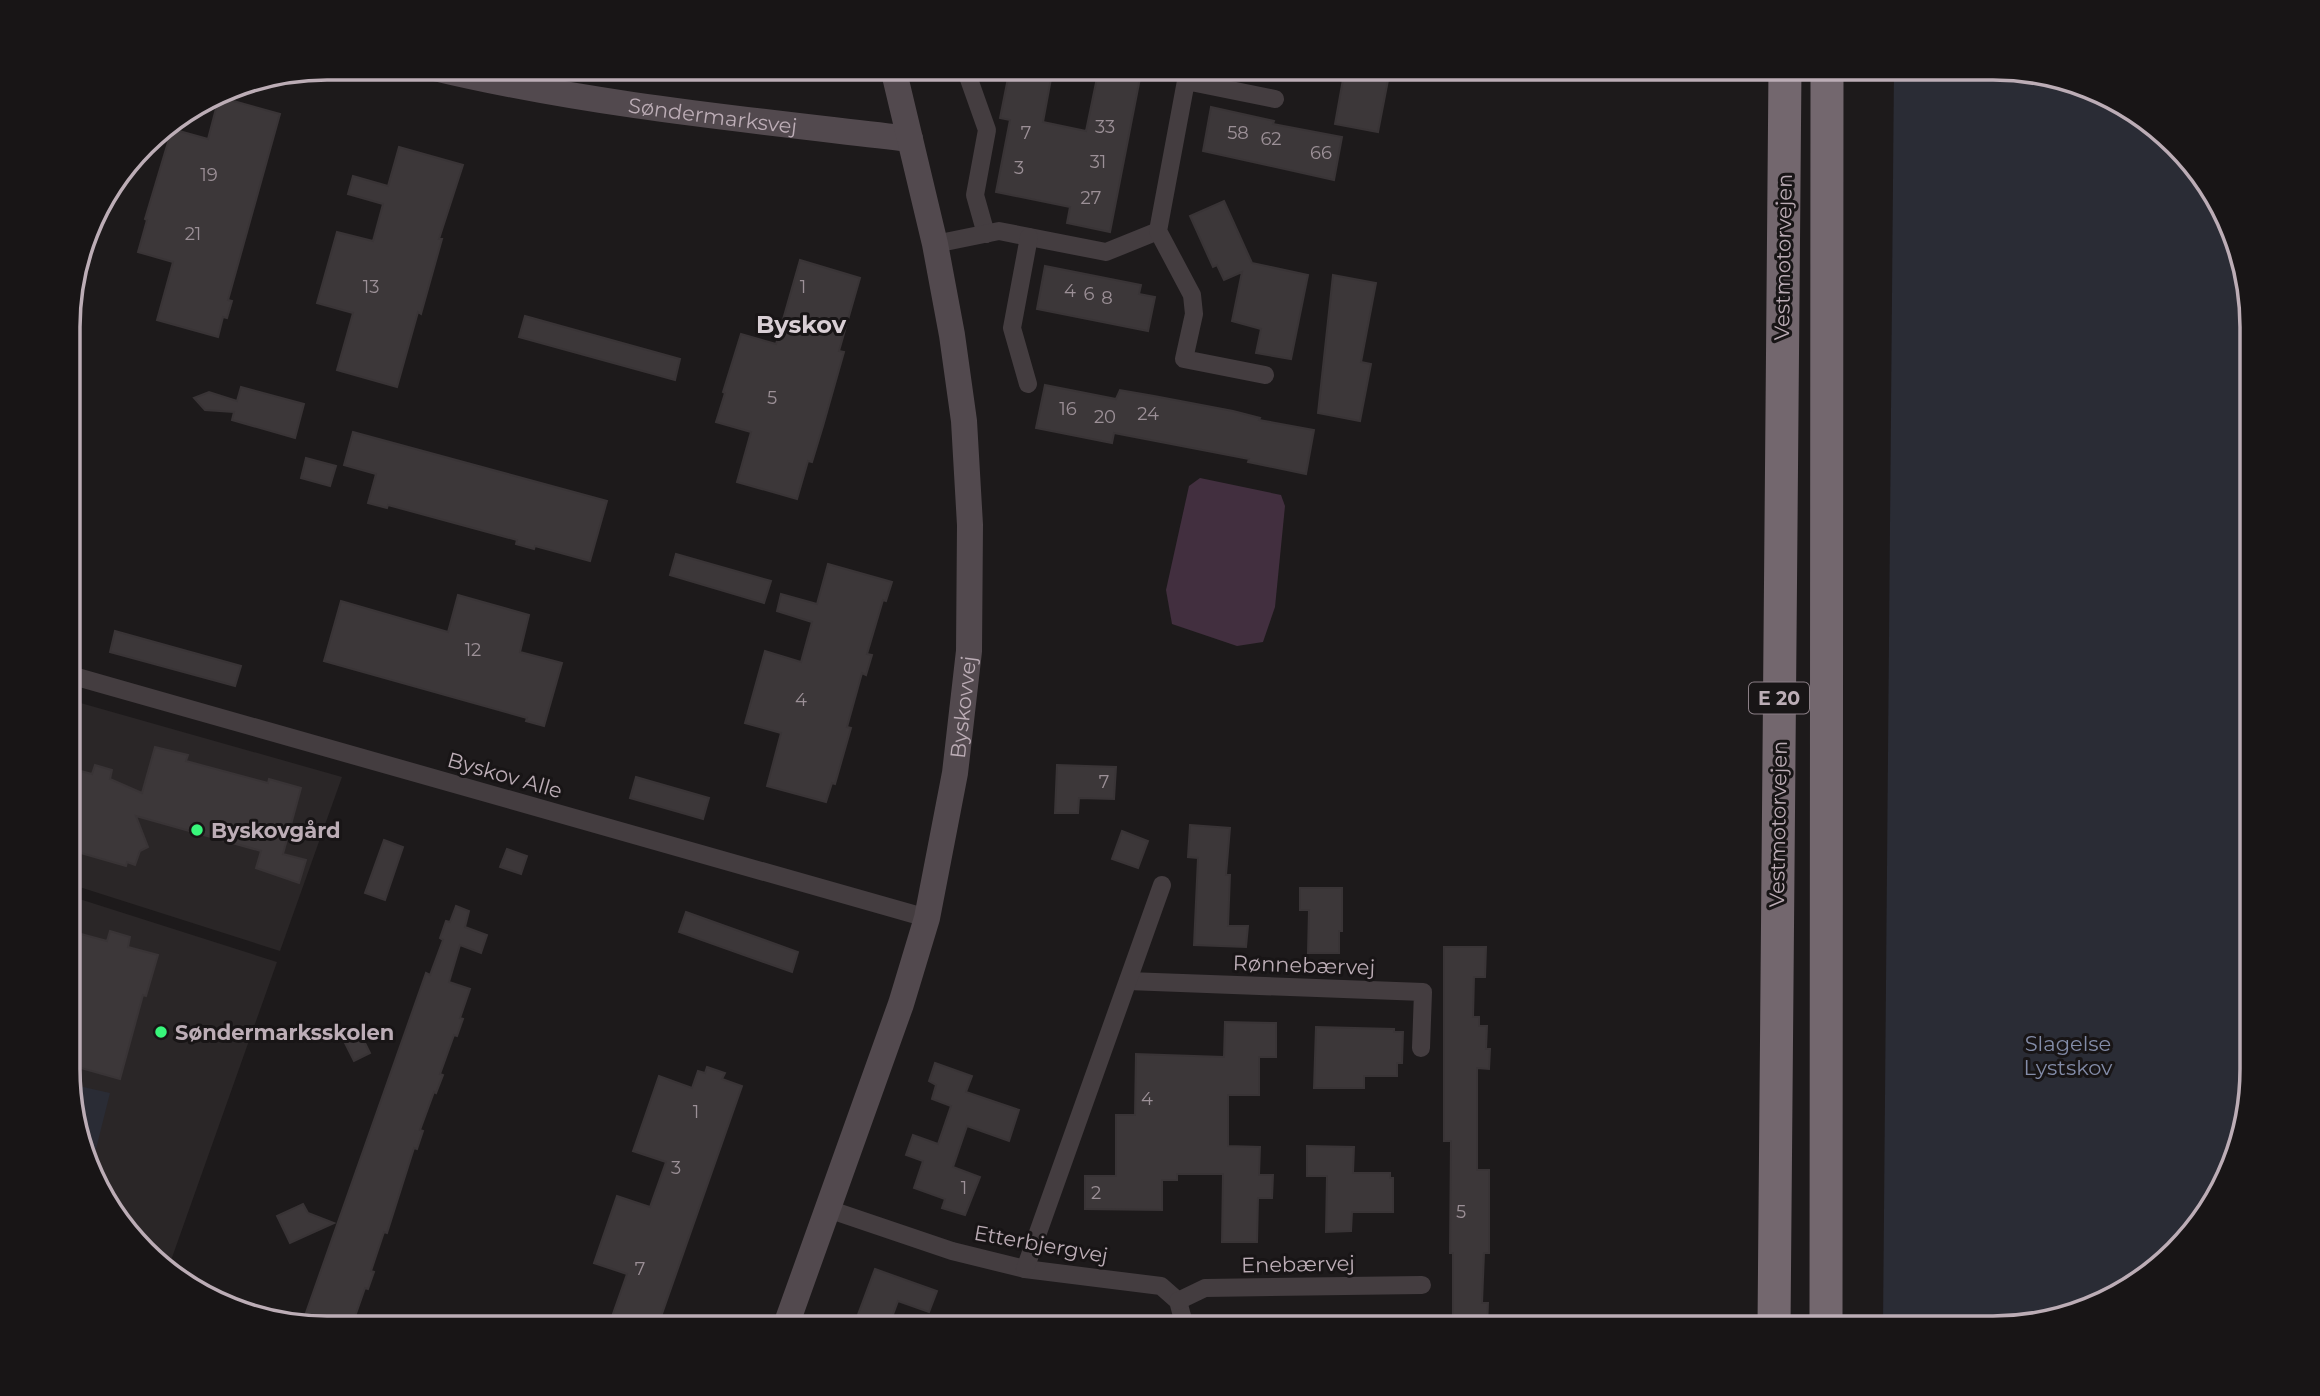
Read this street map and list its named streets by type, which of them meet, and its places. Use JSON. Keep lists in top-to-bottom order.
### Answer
{
  "streets": {
    "highway": ["Vestmotorvejen", "E 20"],
    "main road": ["Søndermarksvej", "Byskovvej"],
    "street": [
      "Byskov Alle",
      "Rønnebærvej",
      "Etterbjergvej",
      "Enebærvej"
    ]
  },
  "crossings": [
    ["Søndermarksvej", "Byskovvej"],
    ["Byskovvej", "Byskov Alle"],
    ["Byskovvej", "Etterbjergvej"],
    ["Etterbjergvej", "Enebærvej"]
  ],
  "districts": ["Byskov"],
  "parks": ["Slagelse Lystskov"],
  "places": ["Byskovgård", "Søndermarksskolen"],
  "house_numbers": [
    "33",
    "7",
    "58",
    "62",
    "66",
    "31",
    "3",
    "19",
    "27",
    "21",
    "13",
    "1",
    "4",
    "6",
    "8",
    "5",
    "16",
    "24",
    "20",
    "12",
    "4",
    "7",
    "4",
    "1",
    "3",
    "1",
    "2",
    "5",
    "7"
  ]
}
